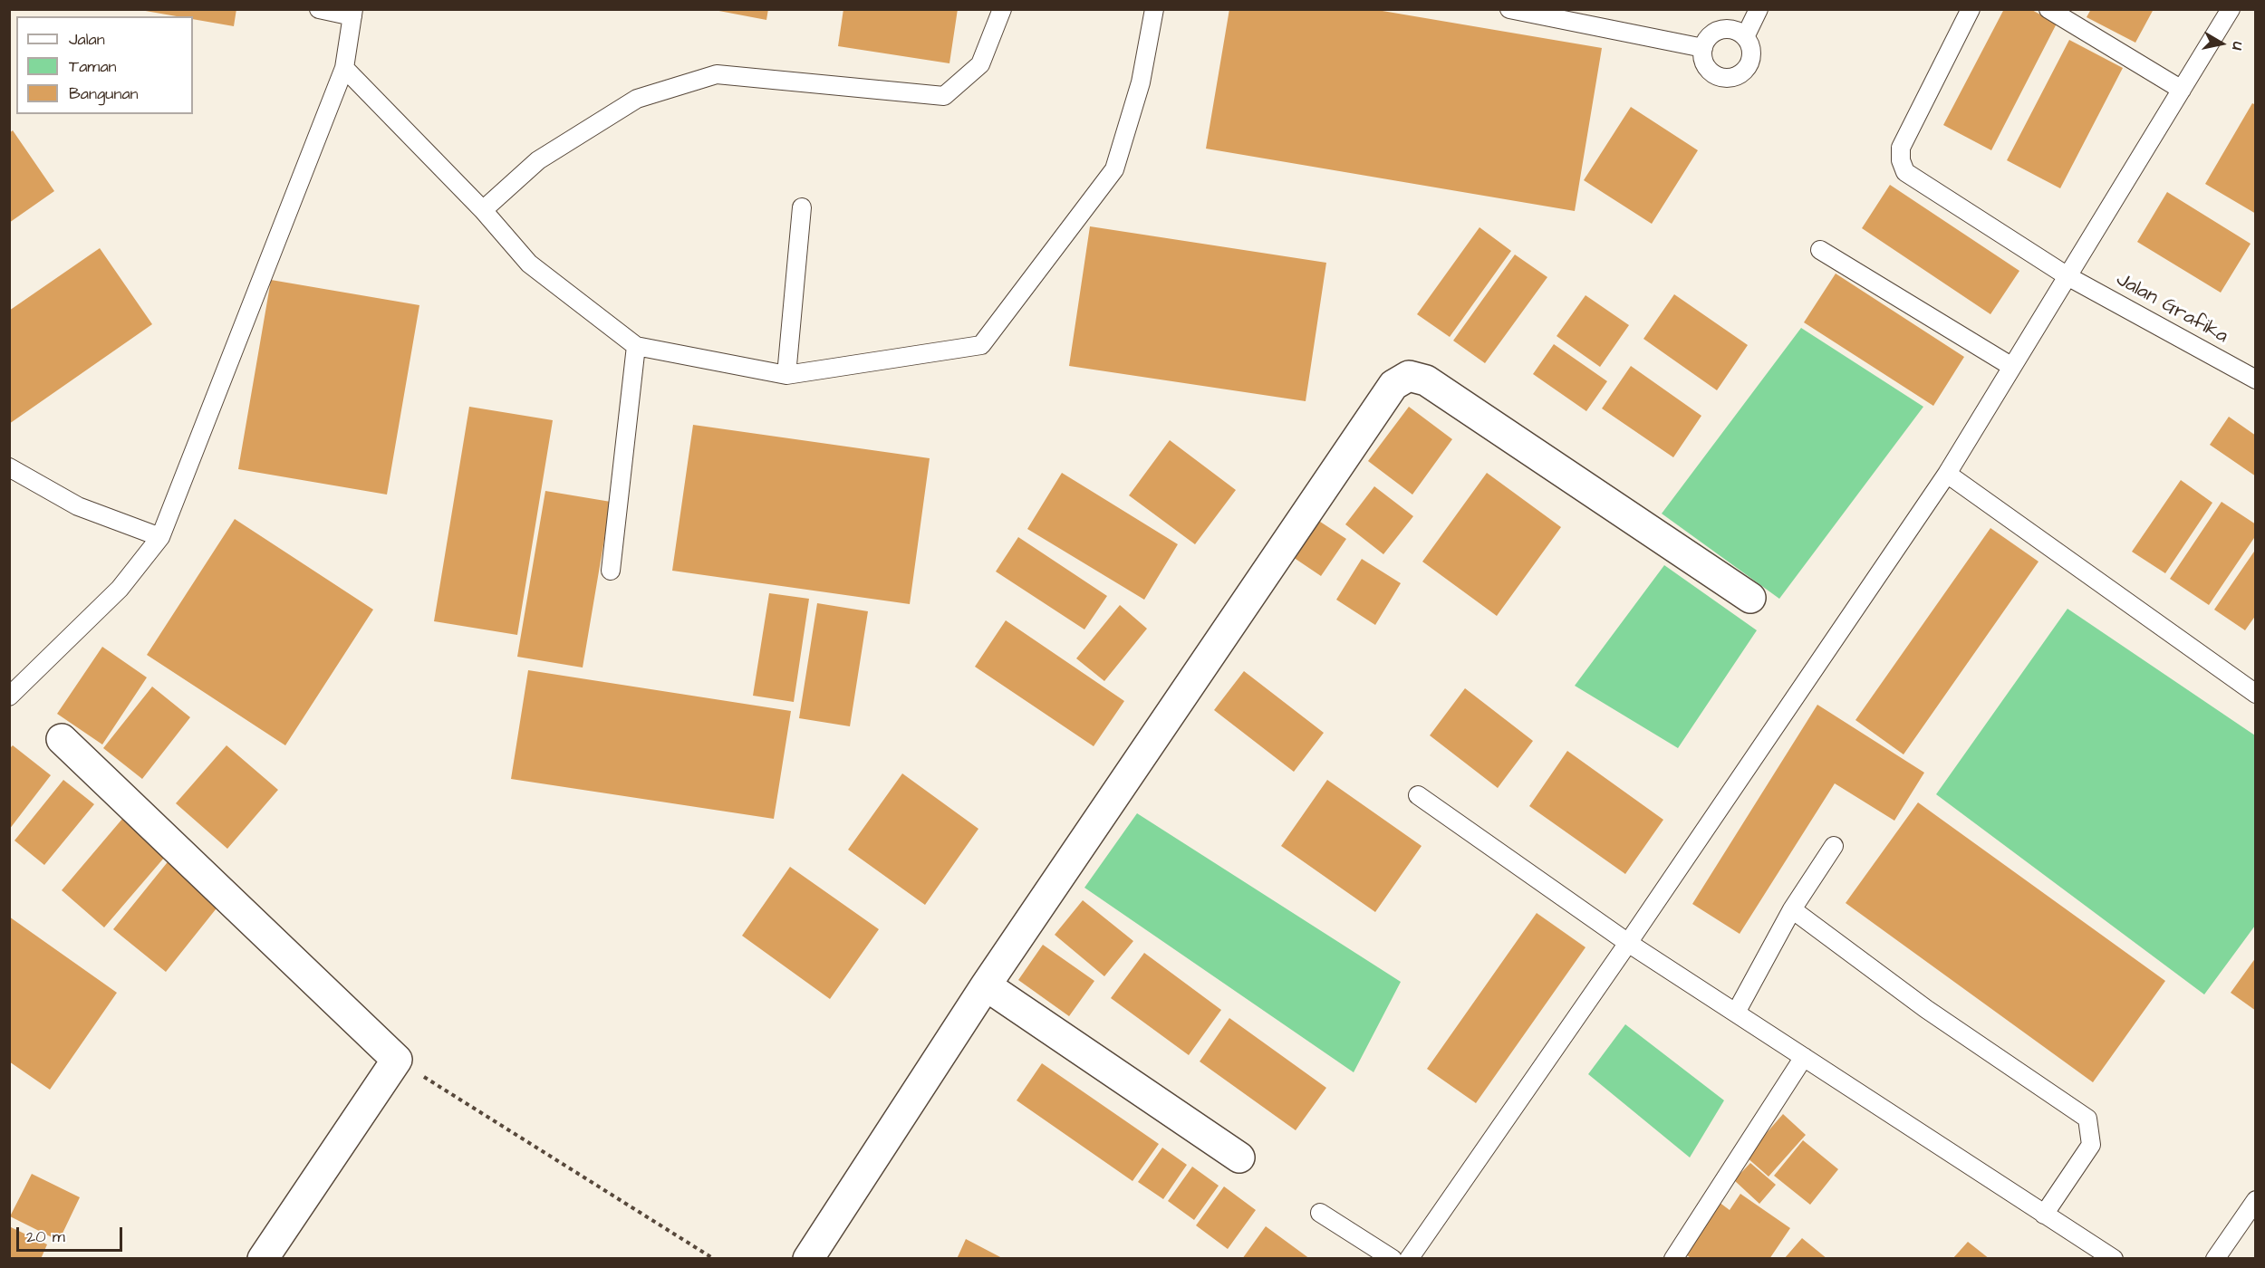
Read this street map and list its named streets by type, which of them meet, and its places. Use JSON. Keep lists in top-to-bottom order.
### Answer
{
  "streets": {
    "lane": ["Jalan Grafika"]
  },
  "legend": ["Jalan", "Taman", "Bangunan"],
  "scale_bar": "20 m",
  "north": "right"
}
